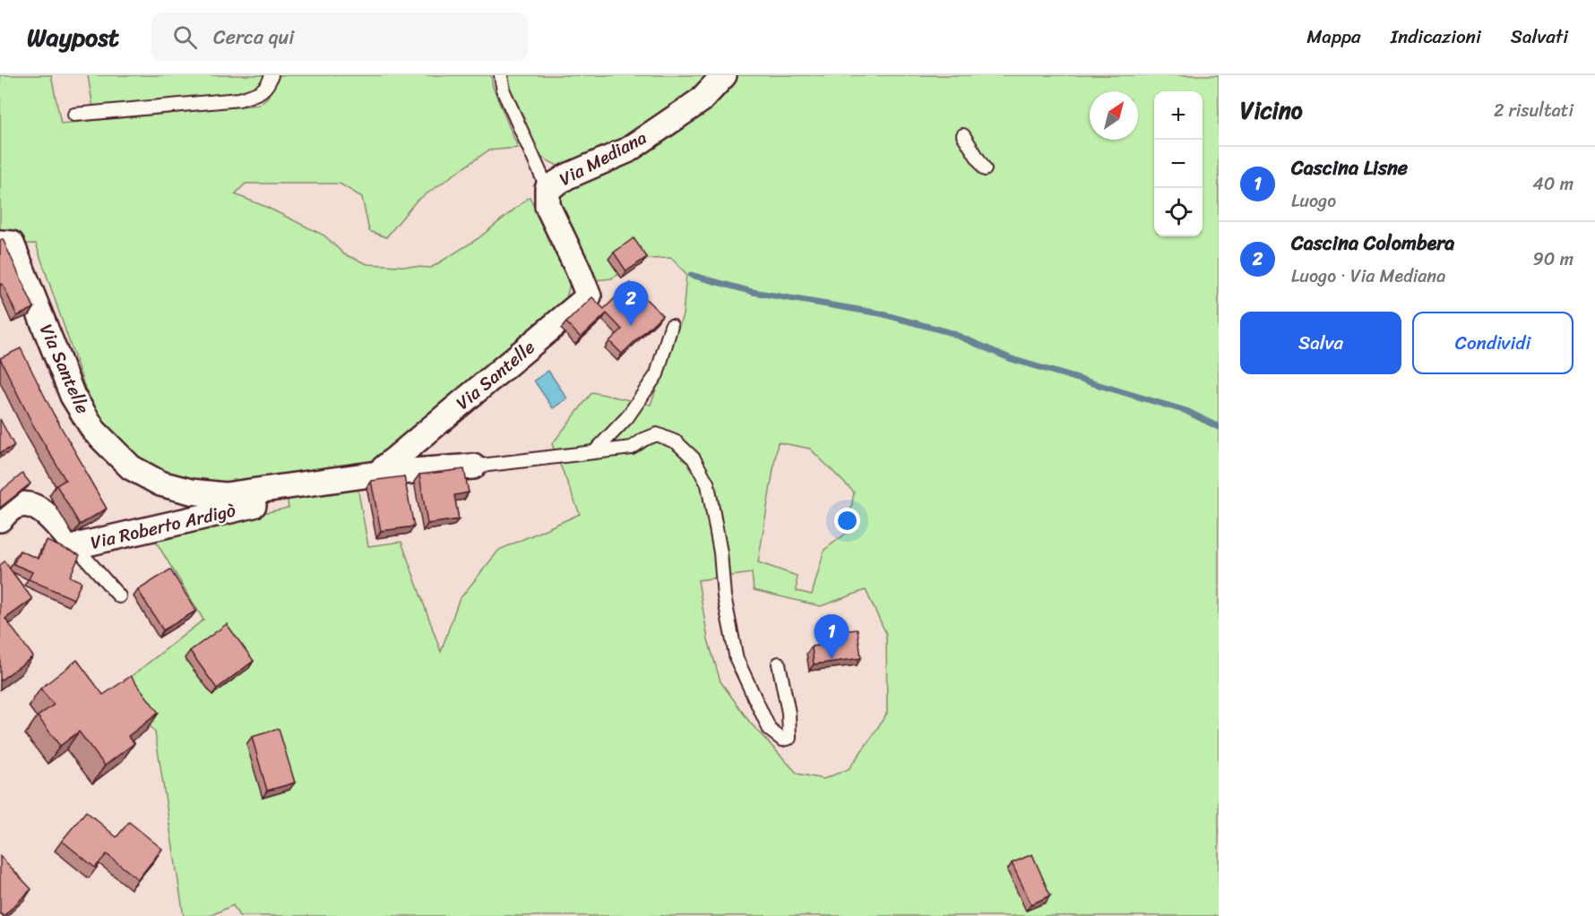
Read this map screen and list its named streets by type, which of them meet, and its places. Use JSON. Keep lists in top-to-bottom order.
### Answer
{
  "streets": {
    "street": ["Via Mediana", "Via Santelle", "Via Roberto Ardigò"]
  },
  "crossings": [
    ["Via Mediana", "Via Santelle"],
    ["Via Santelle", "Via Roberto Ardigò"]
  ],
  "north": "top right",
  "page": {
    "header": "Waypost",
    "search": "Cerca qui",
    "nav": ["Mappa", "Indicazioni", "Salvati"],
    "heading": ["Vicino", "2 risultati"],
    "map_buttons": ["+", "−"],
    "list": [
      {
        "mark": "1",
        "name": "Cascina Lisne",
        "note": "Luogo",
        "value": "40 m"
      },
      {
        "mark": "2",
        "name": "Cascina Colombera",
        "note": "Luogo · Via Mediana",
        "value": "90 m"
      }
    ],
    "pins": ["2", "1"],
    "buttons": ["Salva", "Condividi"]
  }
}
